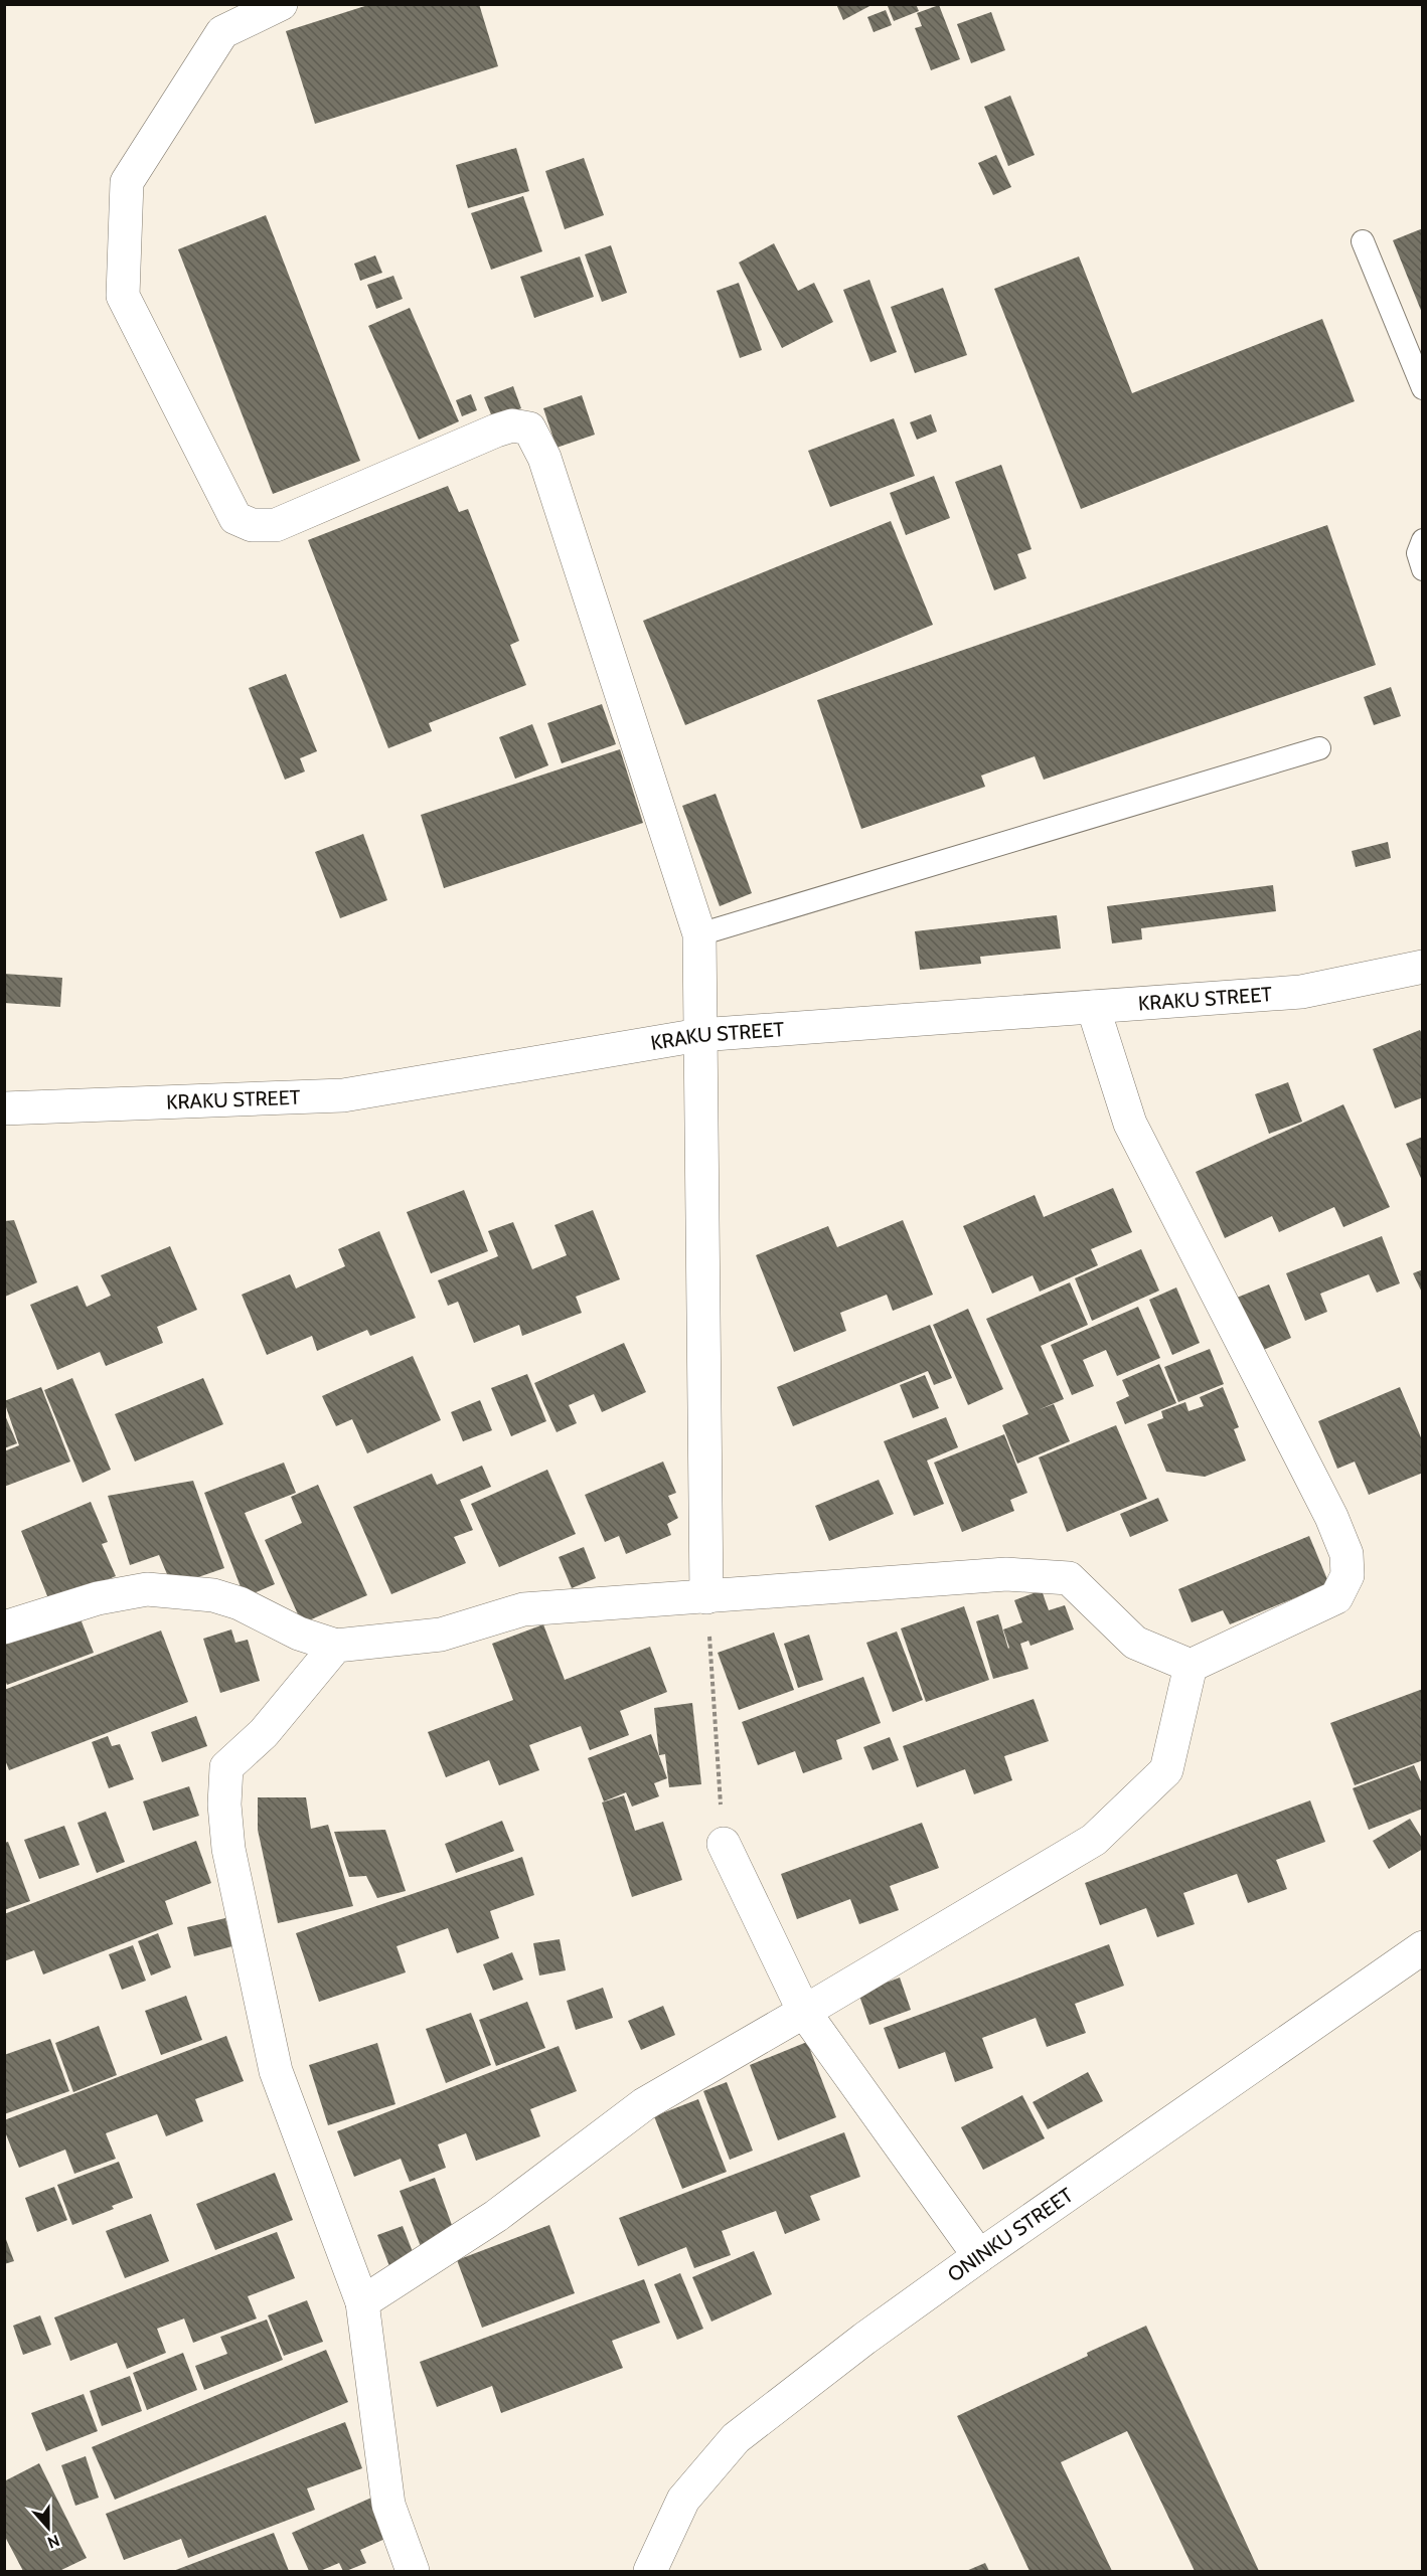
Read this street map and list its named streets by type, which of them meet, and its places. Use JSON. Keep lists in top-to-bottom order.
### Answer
{
  "streets": {
    "street": ["KRAKU STREET", "ONINKU STREET"]
  },
  "north": "bottom"
}
